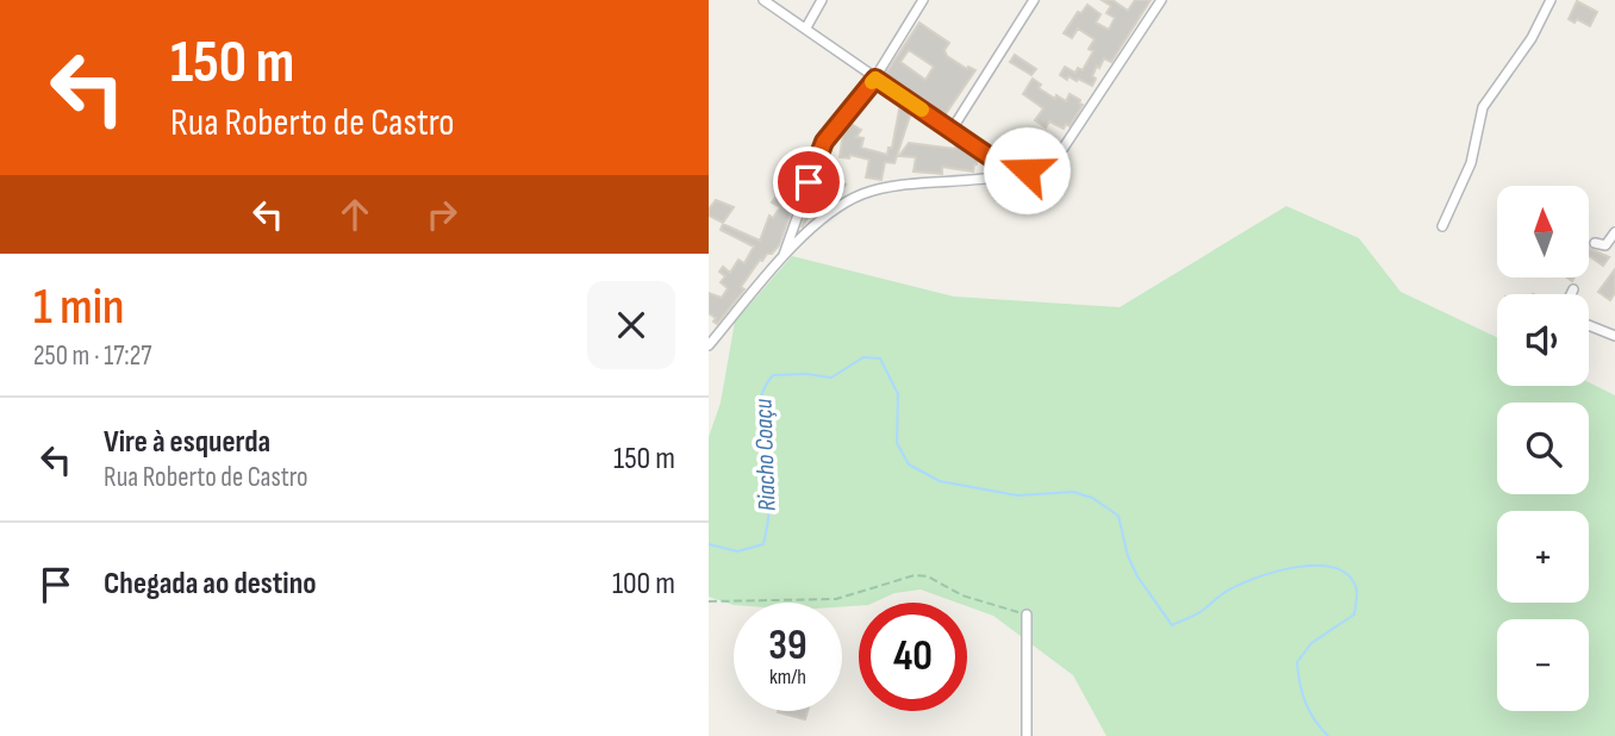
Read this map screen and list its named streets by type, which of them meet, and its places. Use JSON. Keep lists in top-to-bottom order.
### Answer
{
  "water": ["Riacho Coaçu"],
  "north": "top",
  "page": {
    "turn": ["150 m", "Rua Roberto de Castro"],
    "map_buttons": ["+", "−"],
    "heading": ["1 min", "250 m · 17:27"],
    "list": [
      {
        "name": "Vire à esquerda",
        "note": "Rua Roberto de Castro",
        "value": "150 m"
      },
      {
        "name": "Chegada ao destino",
        "value": "100 m"
      }
    ],
    "speed": "39 km/h",
    "limit": "40"
  }
}
